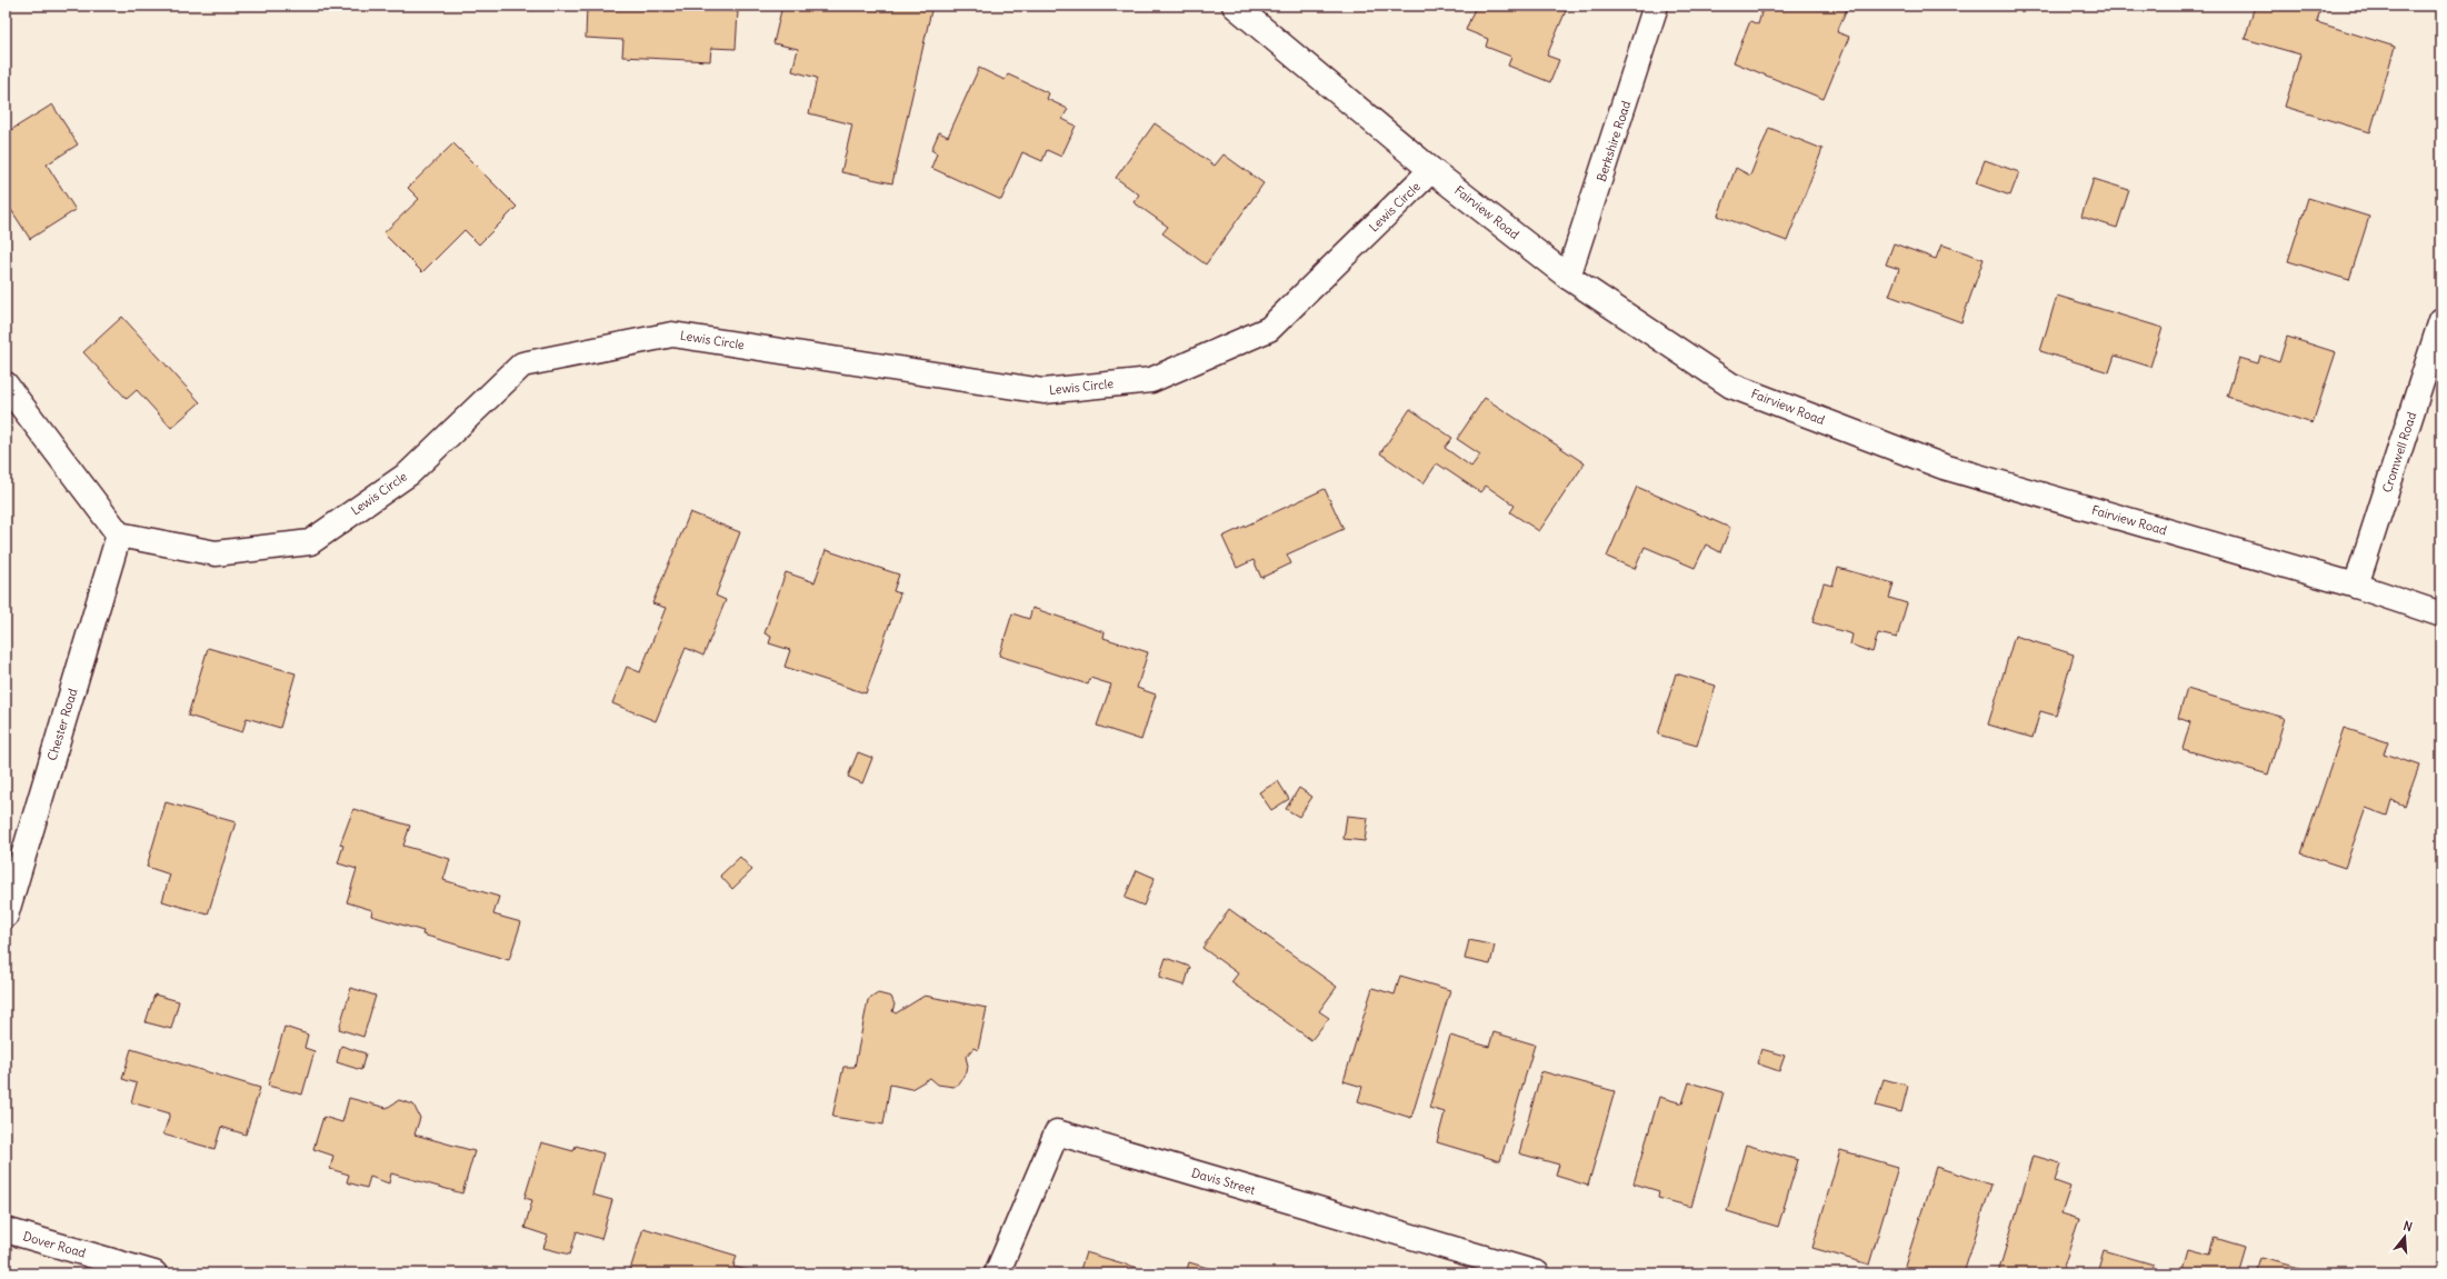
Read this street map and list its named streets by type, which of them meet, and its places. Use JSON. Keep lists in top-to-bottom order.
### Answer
{
  "streets": {
    "street": [
      "Berkshire Road",
      "Lewis Circle",
      "Fairview Road",
      "Cromwell Road",
      "Chester Road",
      "Davis Street",
      "Dover Road"
    ]
  },
  "crossings": [
    ["Berkshire Road", "Fairview Road"],
    ["Lewis Circle", "Fairview Road"],
    ["Lewis Circle", "Chester Road"],
    ["Fairview Road", "Cromwell Road"]
  ],
  "north": "top"
}
